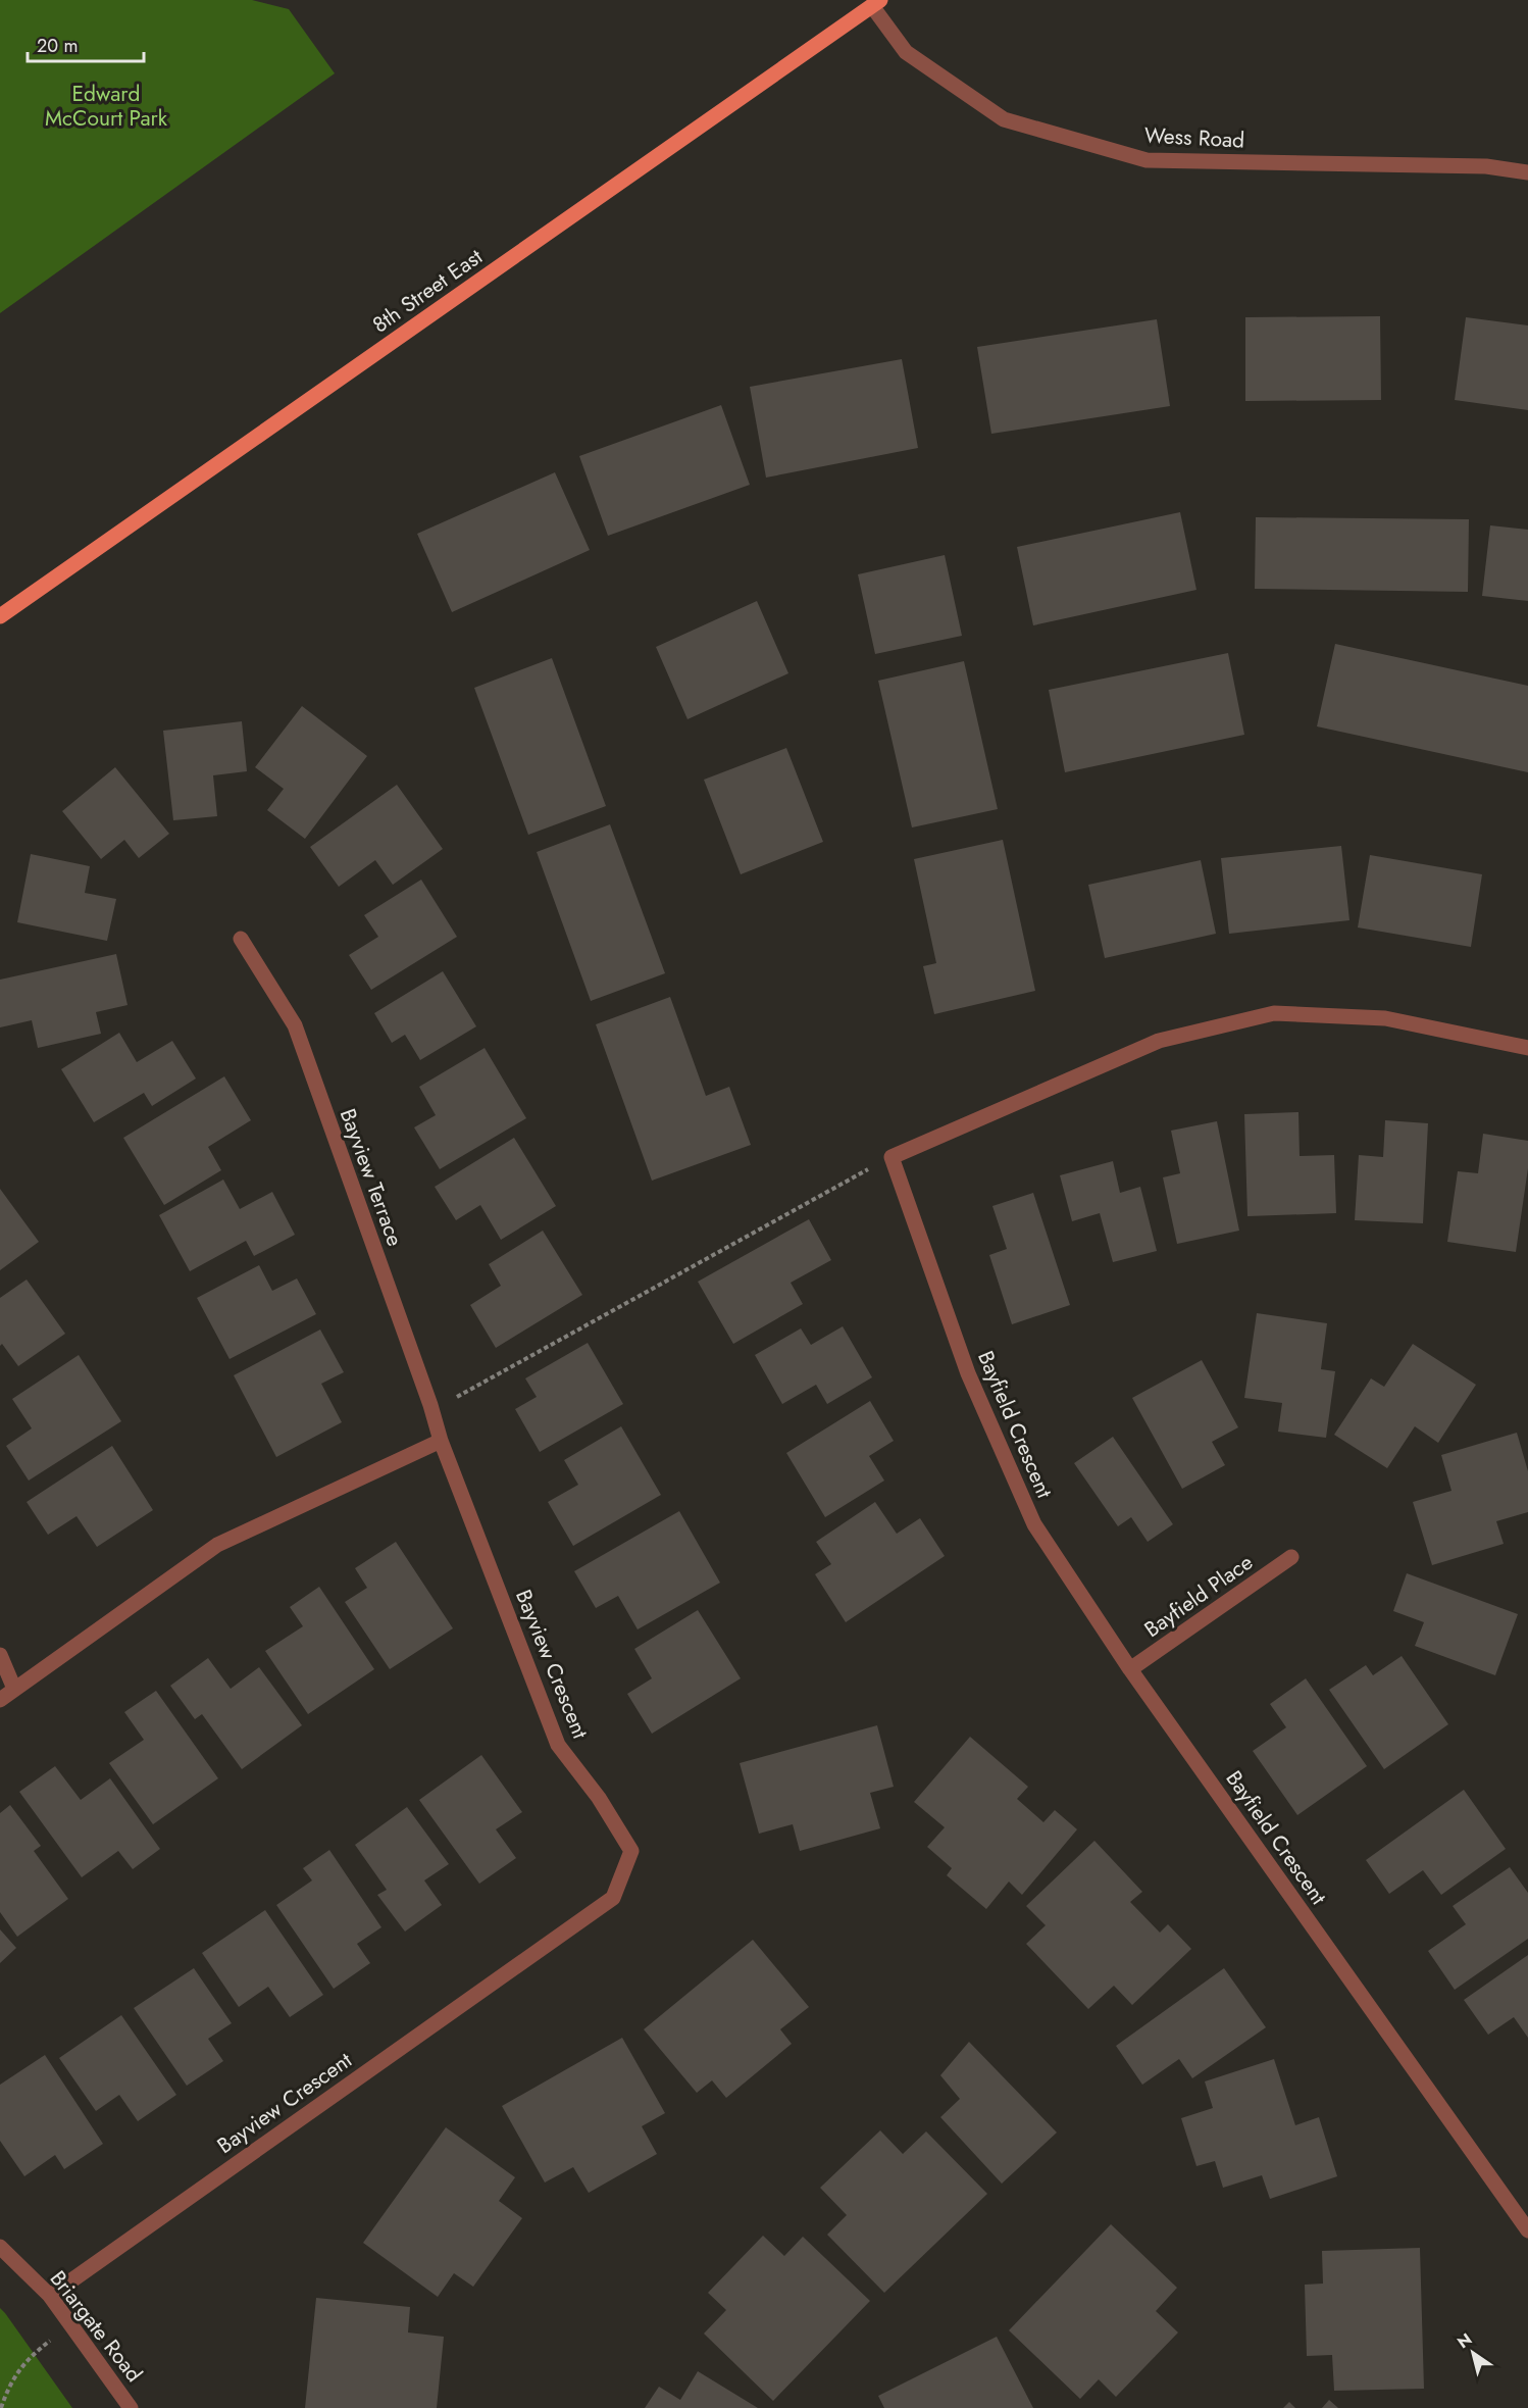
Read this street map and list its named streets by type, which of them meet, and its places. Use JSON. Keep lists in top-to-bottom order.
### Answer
{
  "streets": {
    "main road": ["8th Street East"],
    "street": [
      "Wess Road",
      "Bayview Terrace",
      "Bayfield Crescent",
      "Bayfield Place",
      "Bayview Crescent",
      "Briargate Road"
    ]
  },
  "crossings": [
    ["Wess Road", "8th Street East"],
    ["Bayview Terrace", "Bayview Crescent"],
    ["Bayfield Crescent", "Bayfield Place"],
    ["Bayview Crescent", "Briargate Road"]
  ],
  "parks": ["Edward McCourt Park"],
  "scale_bar": "20 m",
  "north": "top left"
}
